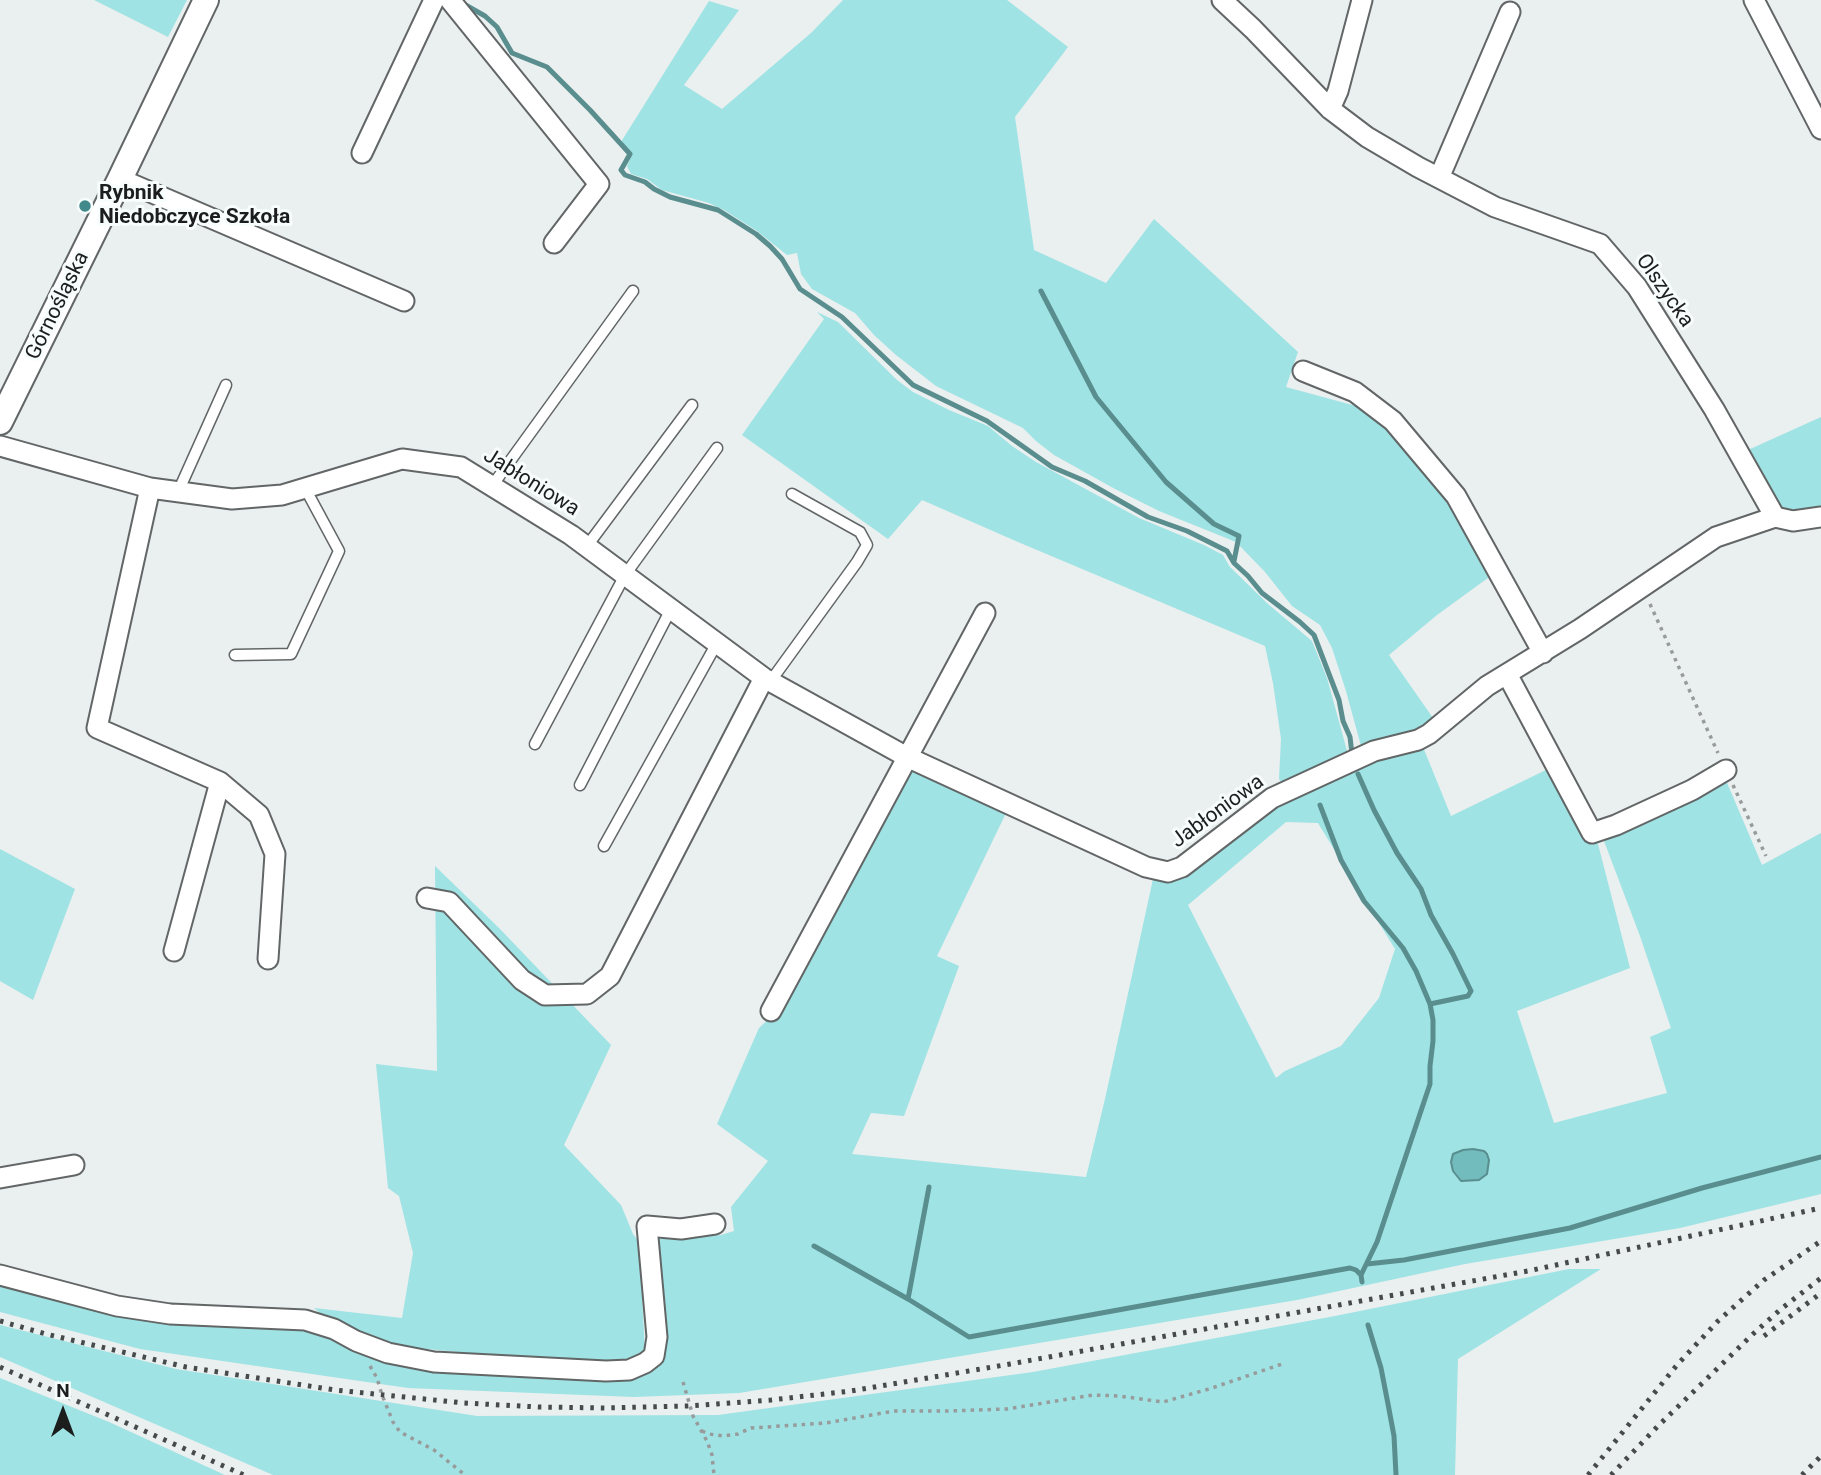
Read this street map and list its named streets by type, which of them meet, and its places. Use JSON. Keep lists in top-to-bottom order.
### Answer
{
  "streets": {
    "street": ["Olszycka", "Górnośląska", "Jabłoniowa"]
  },
  "crossings": [
    ["Olszycka", "Jabłoniowa"]
  ],
  "places": ["Rybnik Niedobczyce Szkoła"],
  "north": "top"
}
